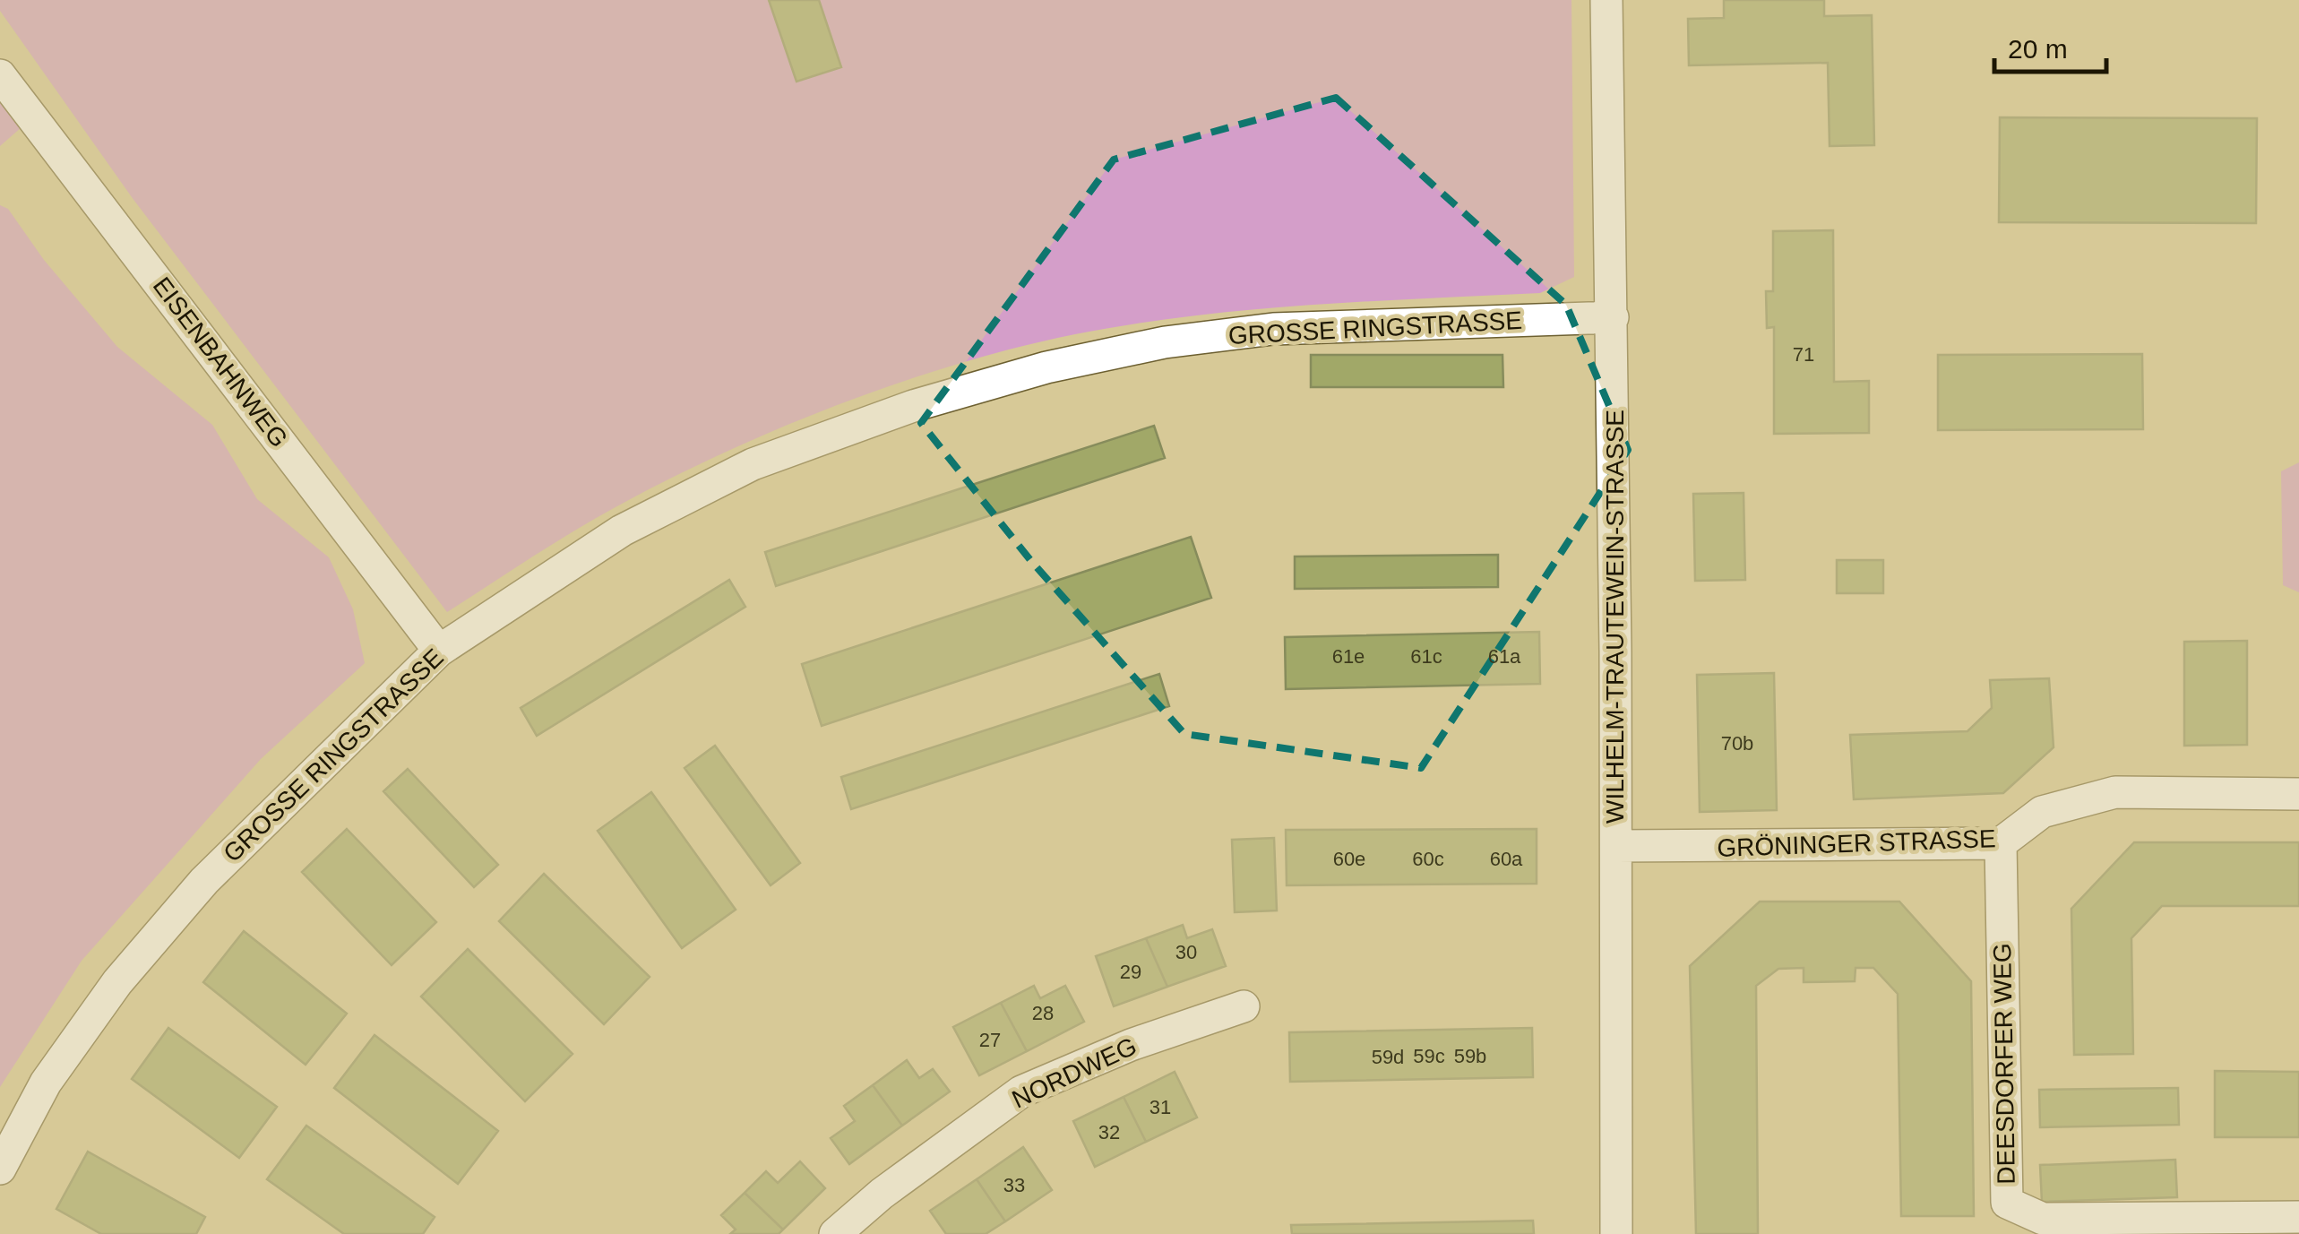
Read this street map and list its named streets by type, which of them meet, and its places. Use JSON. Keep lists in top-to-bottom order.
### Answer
{
  "streets": {
    "street": [
      "GROSSE RINGSTRASSE",
      "EISENBAHNWEG",
      "WILHELM-TRAUTEWEIN-STRASSE",
      "GRÖNINGER STRASSE",
      "DEESDORFER WEG",
      "NORDWEG"
    ]
  },
  "crossings": [
    ["GROSSE RINGSTRASSE", "EISENBAHNWEG"],
    ["GROSSE RINGSTRASSE", "WILHELM-TRAUTEWEIN-STRASSE"],
    ["WILHELM-TRAUTEWEIN-STRASSE", "GRÖNINGER STRASSE"],
    ["GRÖNINGER STRASSE", "DEESDORFER WEG"]
  ],
  "house_numbers": [
    "71",
    "61e",
    "61c",
    "61a",
    "70b",
    "60e",
    "60c",
    "60a",
    "30",
    "29",
    "28",
    "27",
    "59c",
    "59b",
    "59d",
    "31",
    "32",
    "33"
  ],
  "scale_bar": "20 m"
}
